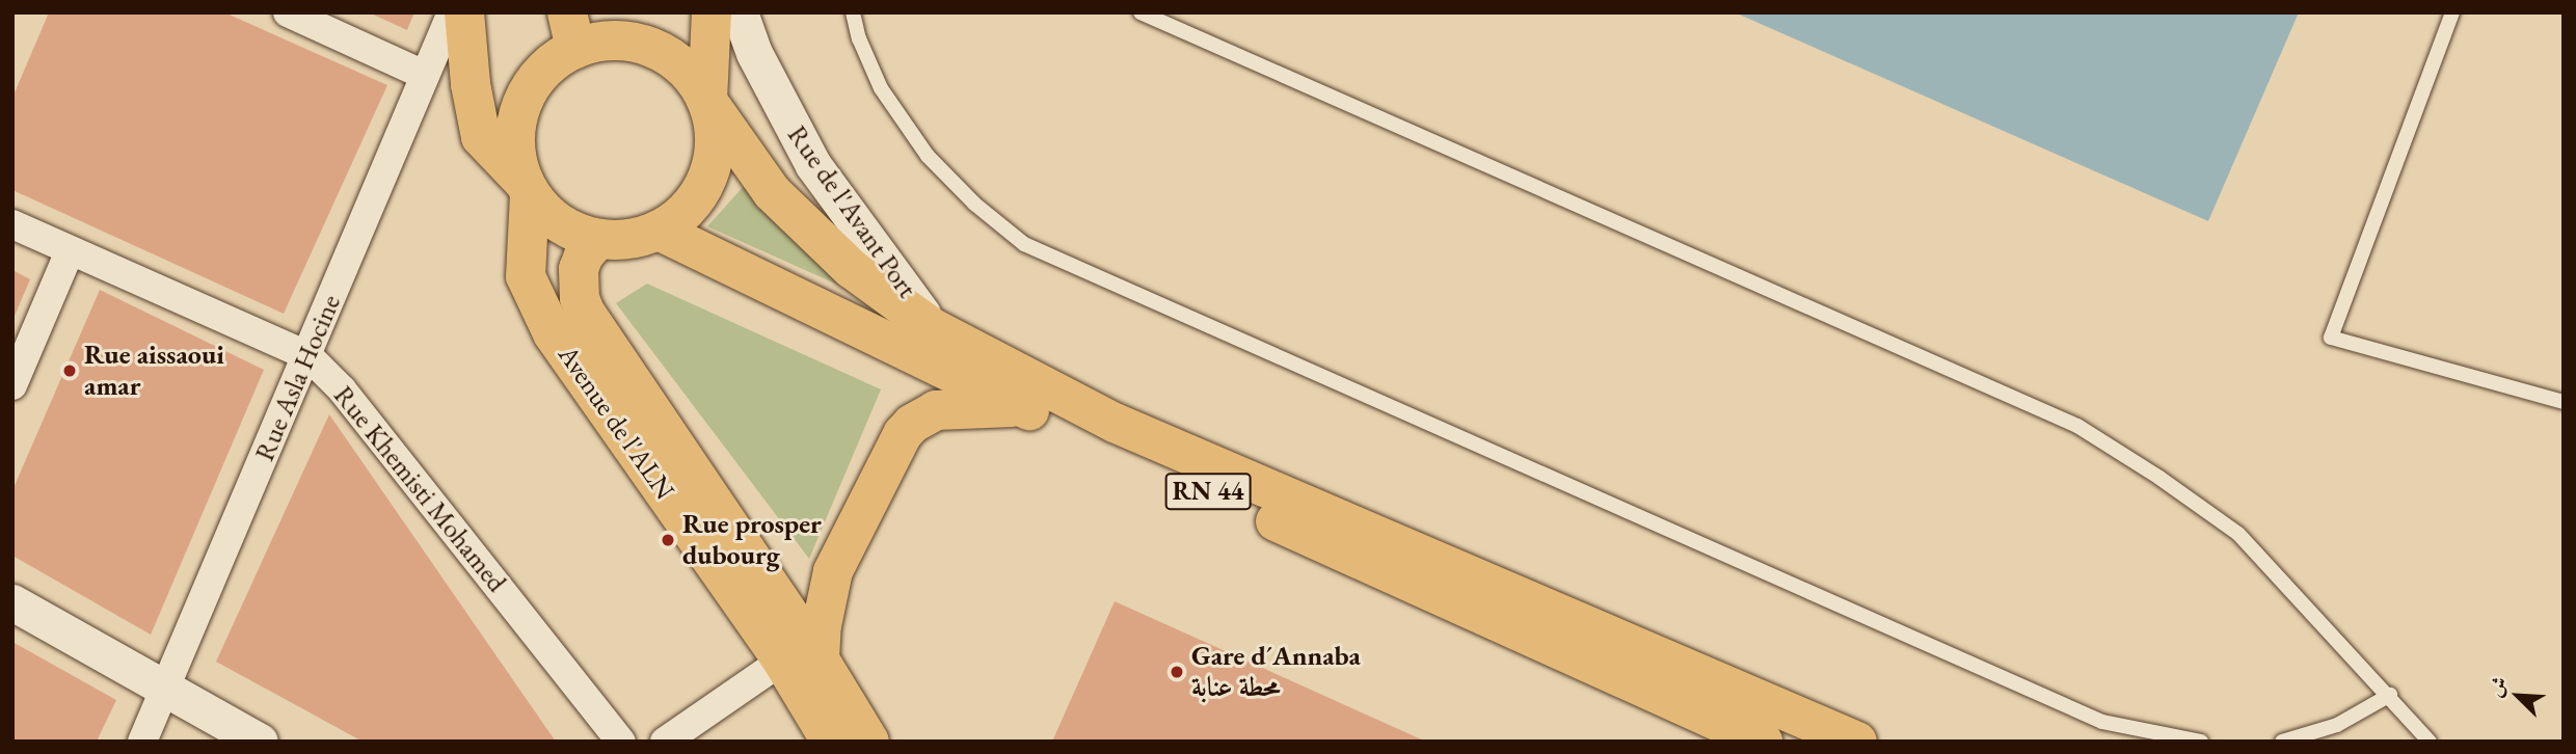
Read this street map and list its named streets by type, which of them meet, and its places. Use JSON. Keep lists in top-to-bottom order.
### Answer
{
  "streets": {
    "main road": ["Avenue de l'ALN", "RN 44"],
    "street": ["Rue de l'Avant Port", "Rue Asla Hocine", "Rue Khemisti Mohamed"]
  },
  "crossings": [
    ["Rue Asla Hocine", "Rue Khemisti Mohamed"],
    ["Avenue de l'ALN", "RN 44"]
  ],
  "places": ["Rue aissaoui amar", "Rue prosper dubourg", "Gare d´Annaba محطة عنابة"],
  "north": "top left"
}
